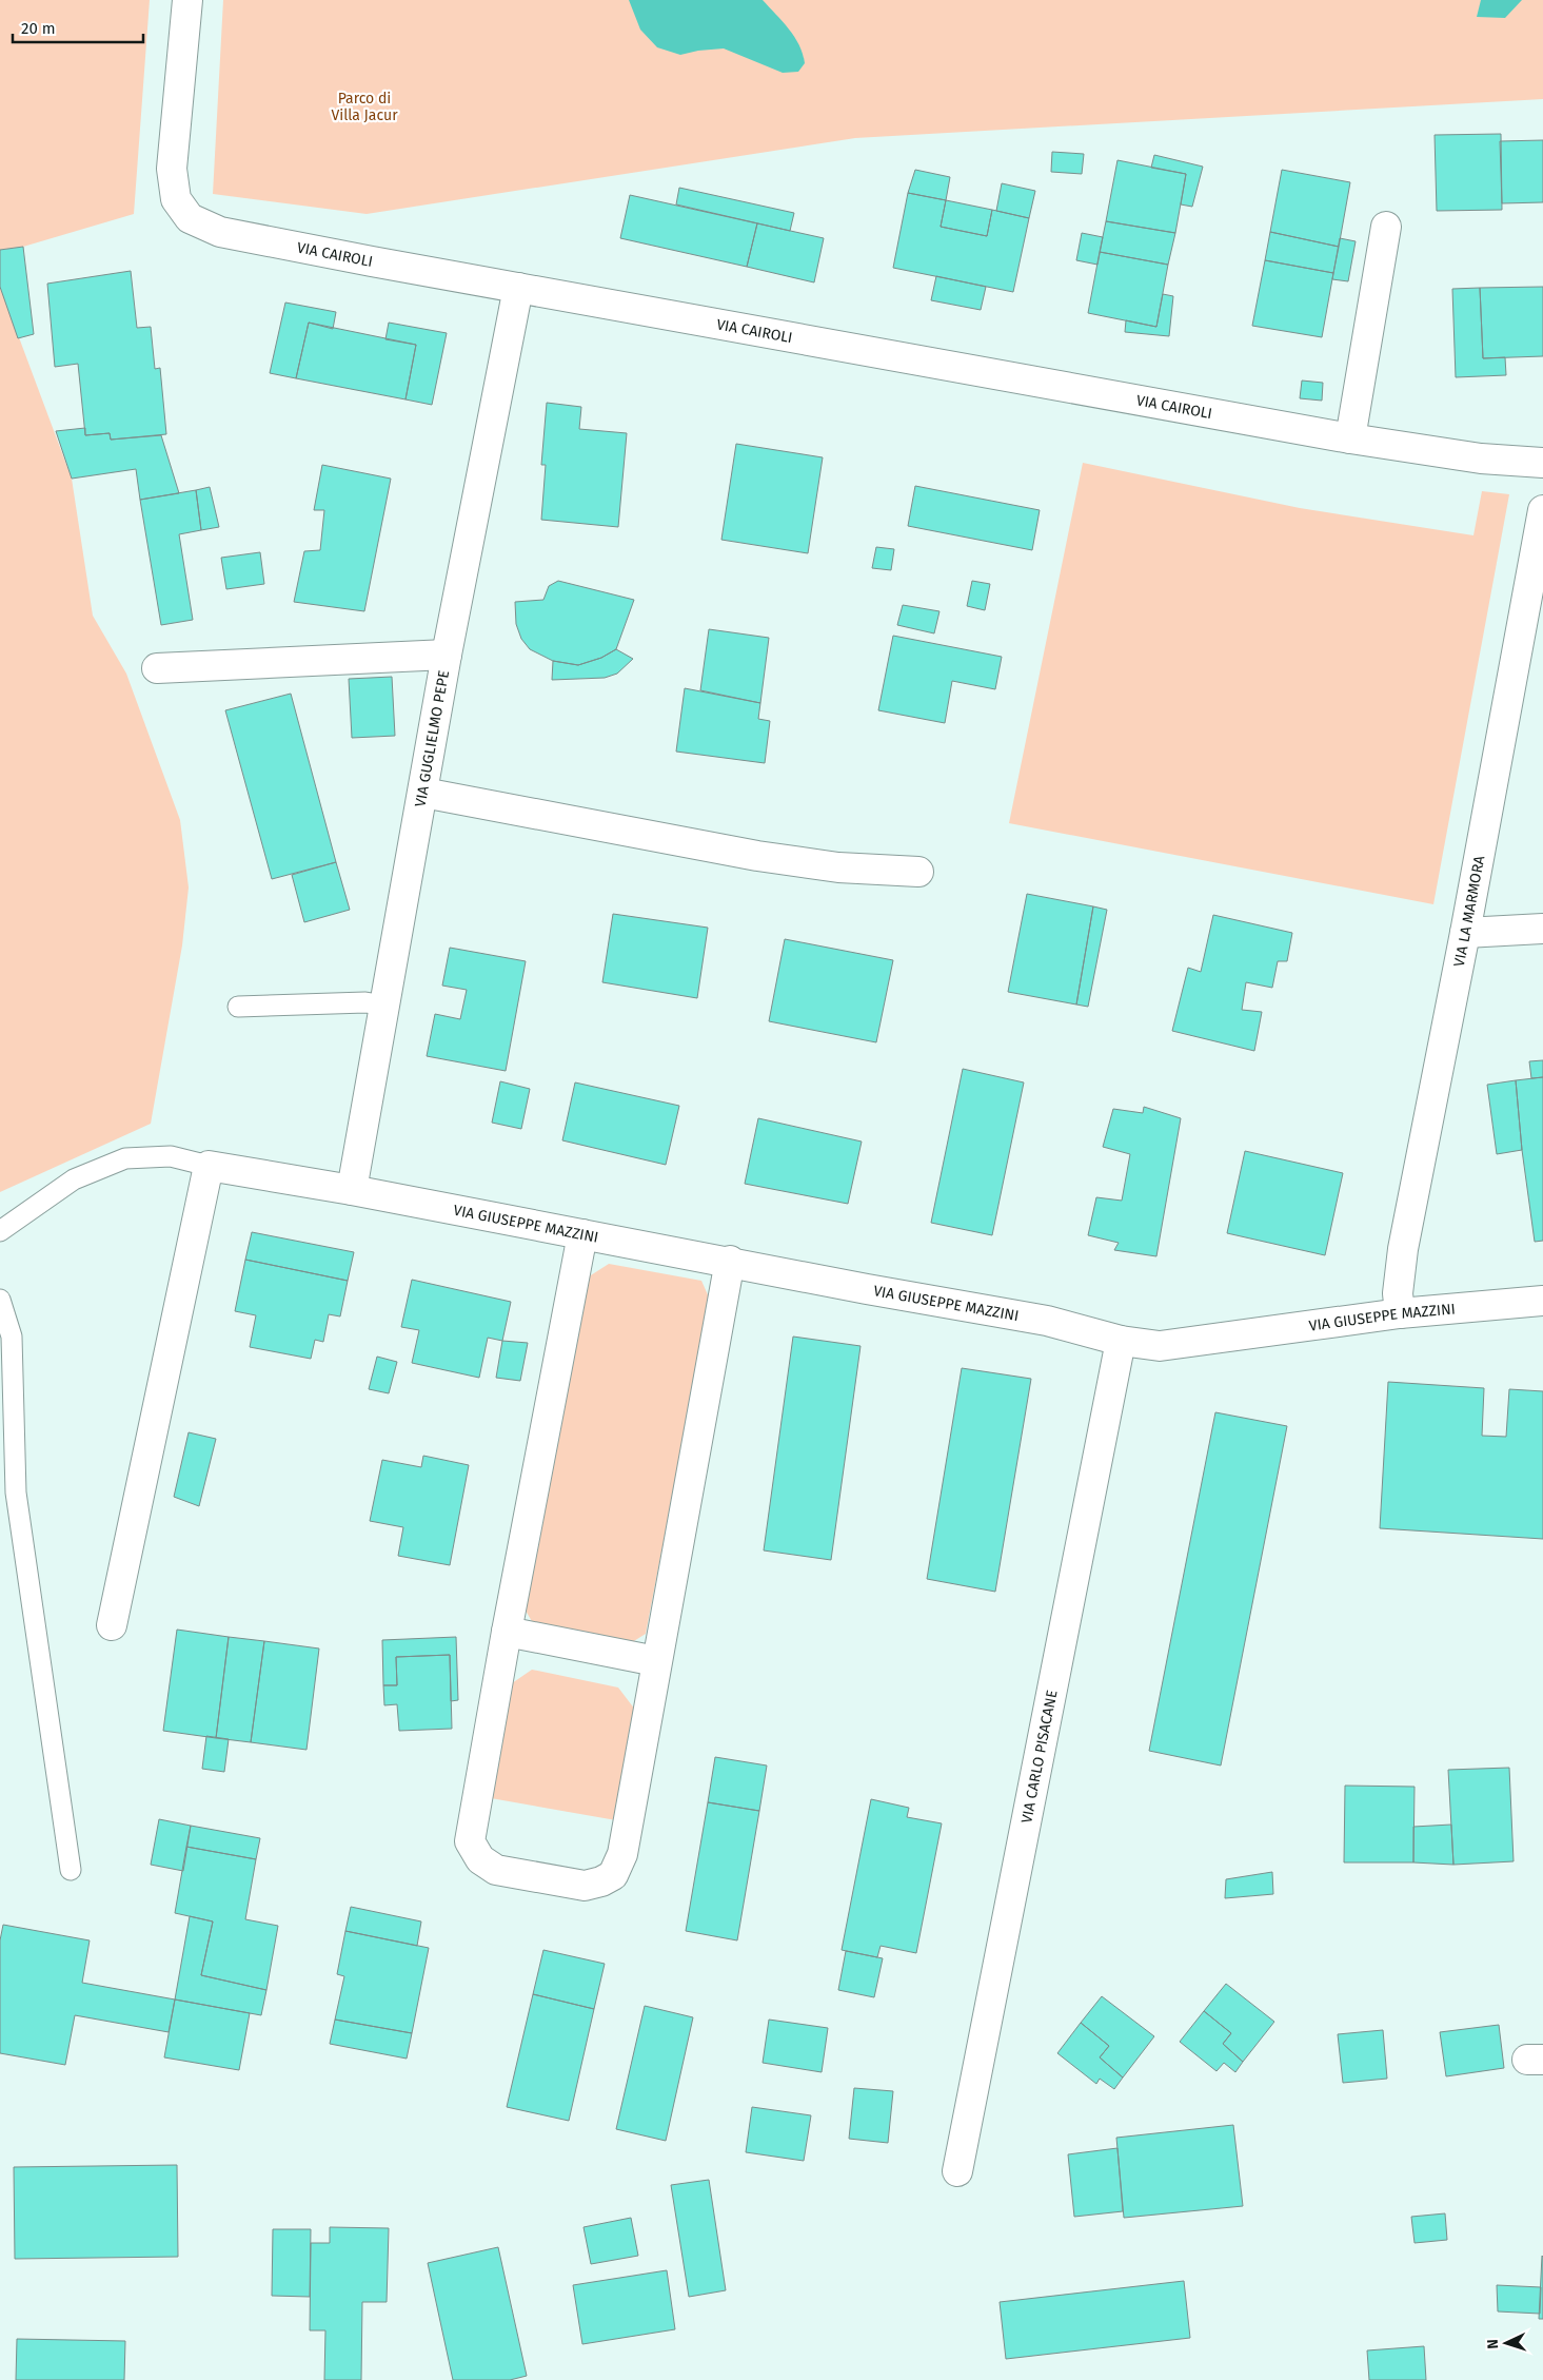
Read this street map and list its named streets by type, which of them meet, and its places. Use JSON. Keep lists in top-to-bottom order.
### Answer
{
  "streets": {
    "street": [
      "VIA CAIROLI",
      "VIA GUGLIELMO PEPE",
      "VIA LA MARMORA",
      "VIA GIUSEPPE MAZZINI",
      "VIA CARLO PISACANE"
    ]
  },
  "crossings": [
    ["VIA CAIROLI", "VIA GUGLIELMO PEPE"],
    ["VIA GUGLIELMO PEPE", "VIA GIUSEPPE MAZZINI"],
    ["VIA LA MARMORA", "VIA GIUSEPPE MAZZINI"],
    ["VIA GIUSEPPE MAZZINI", "VIA CARLO PISACANE"]
  ],
  "parks": ["Parco di Villa Jacur"],
  "scale_bar": "20 m",
  "north": "left"
}
